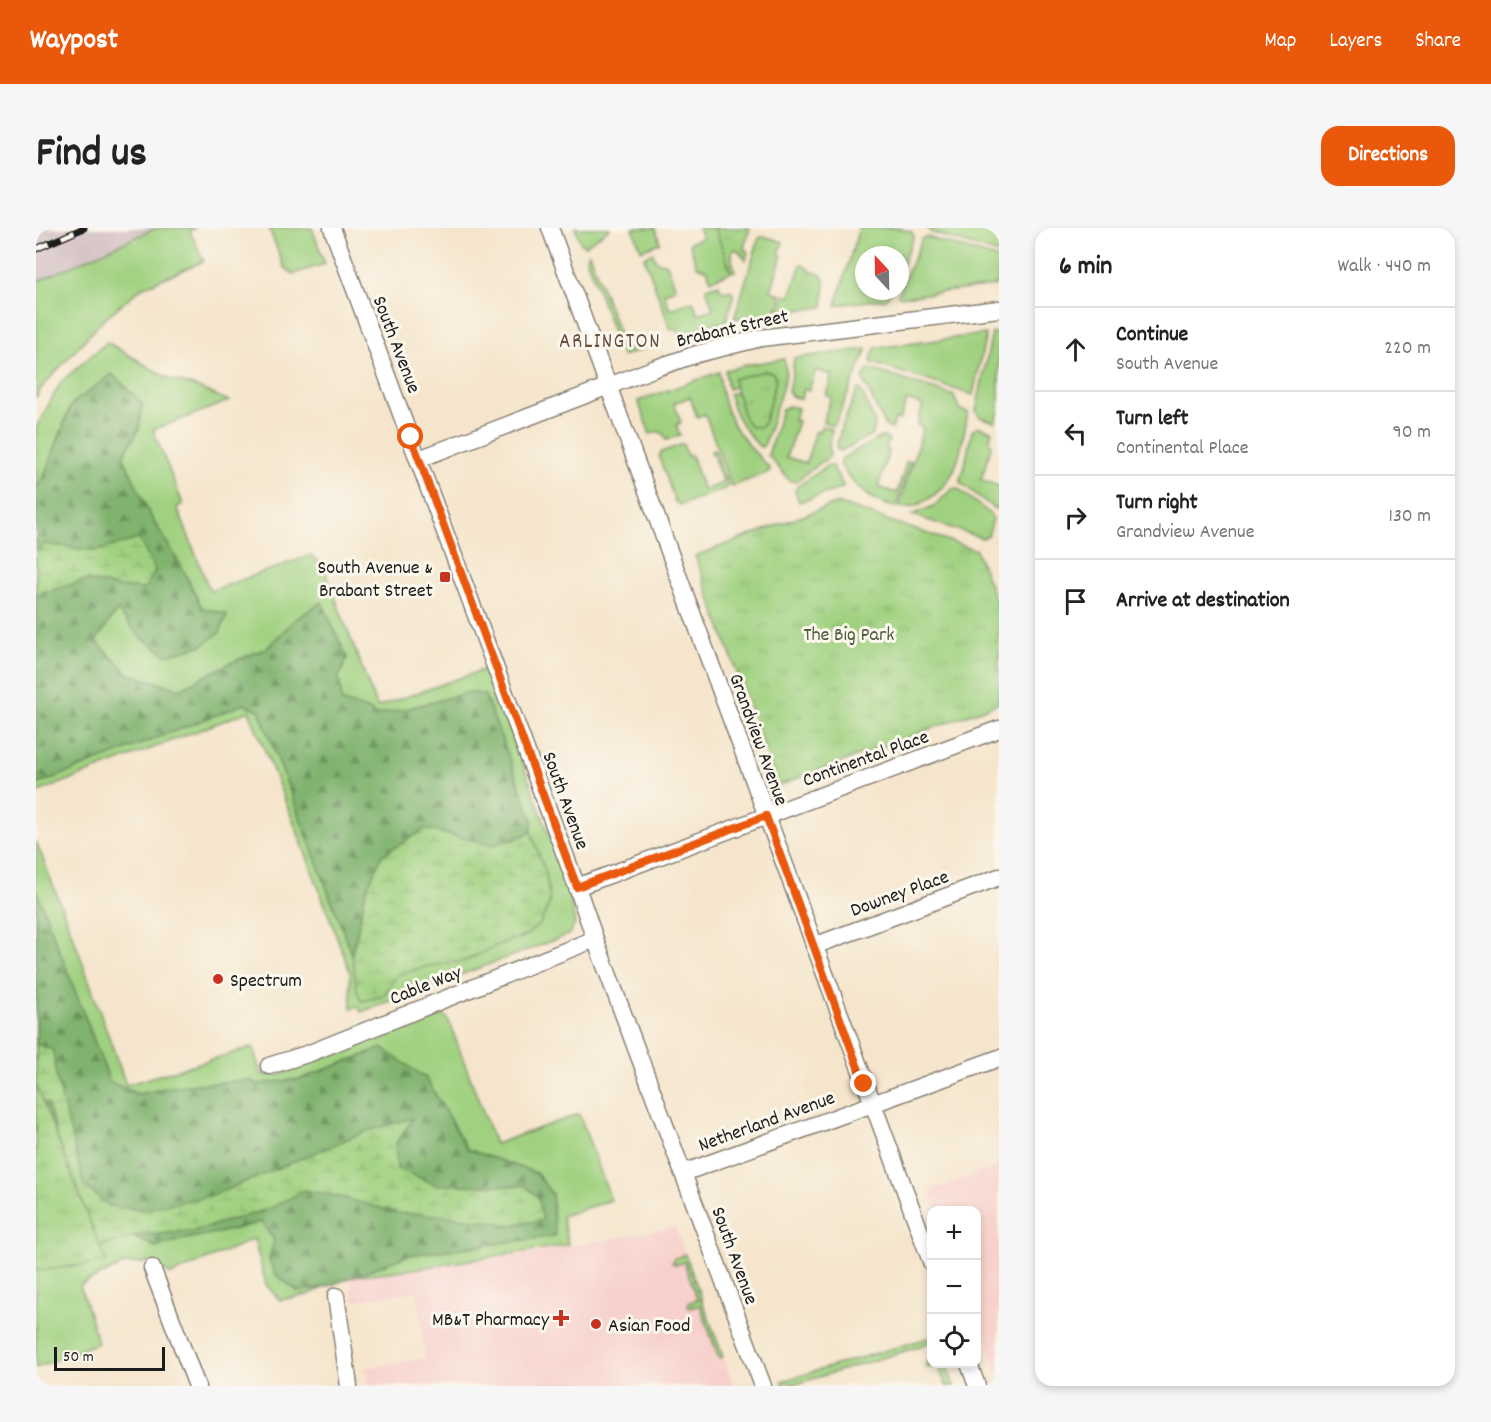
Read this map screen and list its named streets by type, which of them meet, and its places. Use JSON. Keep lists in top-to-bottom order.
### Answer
{
  "streets": {
    "street": [
      "Brabant Street",
      "South Avenue",
      "Grandview Avenue",
      "Continental Place",
      "Downey Place",
      "Cable Way",
      "Netherland Avenue"
    ]
  },
  "crossings": [
    ["Brabant Street", "South Avenue"],
    ["Brabant Street", "Grandview Avenue"],
    ["South Avenue", "Continental Place"],
    ["South Avenue", "Cable Way"],
    ["South Avenue", "Netherland Avenue"],
    ["Grandview Avenue", "Continental Place"],
    ["Grandview Avenue", "Downey Place"],
    ["Grandview Avenue", "Netherland Avenue"]
  ],
  "districts": ["ARLINGTON"],
  "parks": ["The Big Park"],
  "places": {
    "transit": ["South Avenue & Brabant Street"],
    "other": ["Spectrum", "Asian Food"],
    "health": ["MB&T Pharmacy"]
  },
  "scale_bar": "50 m",
  "north": "top",
  "page": {
    "header": "Waypost",
    "nav": ["Map", "Layers", "Share"],
    "title": "Find us",
    "buttons": "Directions",
    "heading": ["6 min", "Walk · 440 m"],
    "list": [
      ["Continue", "South Avenue", "220 m"],
      ["Turn left", "Continental Place", "90 m"],
      ["Turn right", "Grandview Avenue", "130 m"],
      "Arrive at destination"
    ],
    "map_buttons": ["+", "−"],
    "scale": "50 m"
  }
}
